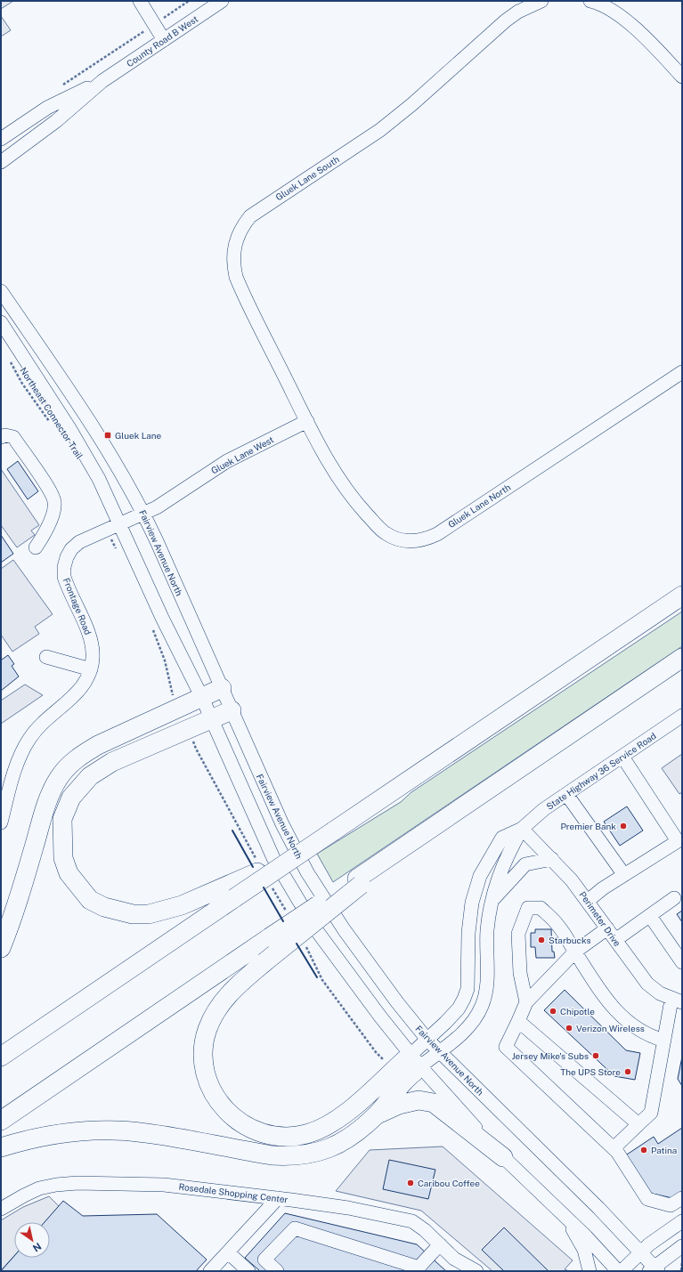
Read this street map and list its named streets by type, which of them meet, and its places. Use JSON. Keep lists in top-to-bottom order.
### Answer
{
  "streets": {
    "street": [
      "County Road B West",
      "Gluek Lane South",
      "Gluek Lane West",
      "Gluek Lane North",
      "Fairview Avenue North",
      "Frontage Road",
      "State Highway 36 Service Road",
      "Perimeter Drive",
      "Rosedale Shopping Center"
    ],
    "path": ["Northeast Connector Trail"]
  },
  "crossings": [
    ["Gluek Lane South", "Gluek Lane West"],
    ["Gluek Lane South", "Gluek Lane North"],
    ["Gluek Lane West", "Gluek Lane North"],
    ["Gluek Lane West", "Fairview Avenue North"],
    ["Gluek Lane West", "Frontage Road"],
    ["Fairview Avenue North", "Frontage Road"],
    ["State Highway 36 Service Road", "Perimeter Drive"]
  ],
  "places": {
    "transit": ["Gluek Lane"],
    "other": [
      "Premier Bank",
      "Starbucks",
      "Chipotle",
      "Verizon Wireless",
      "Jersey Mike's Subs",
      "The UPS Store",
      "Patina",
      "Caribou Coffee"
    ]
  },
  "north": "bottom right"
}
